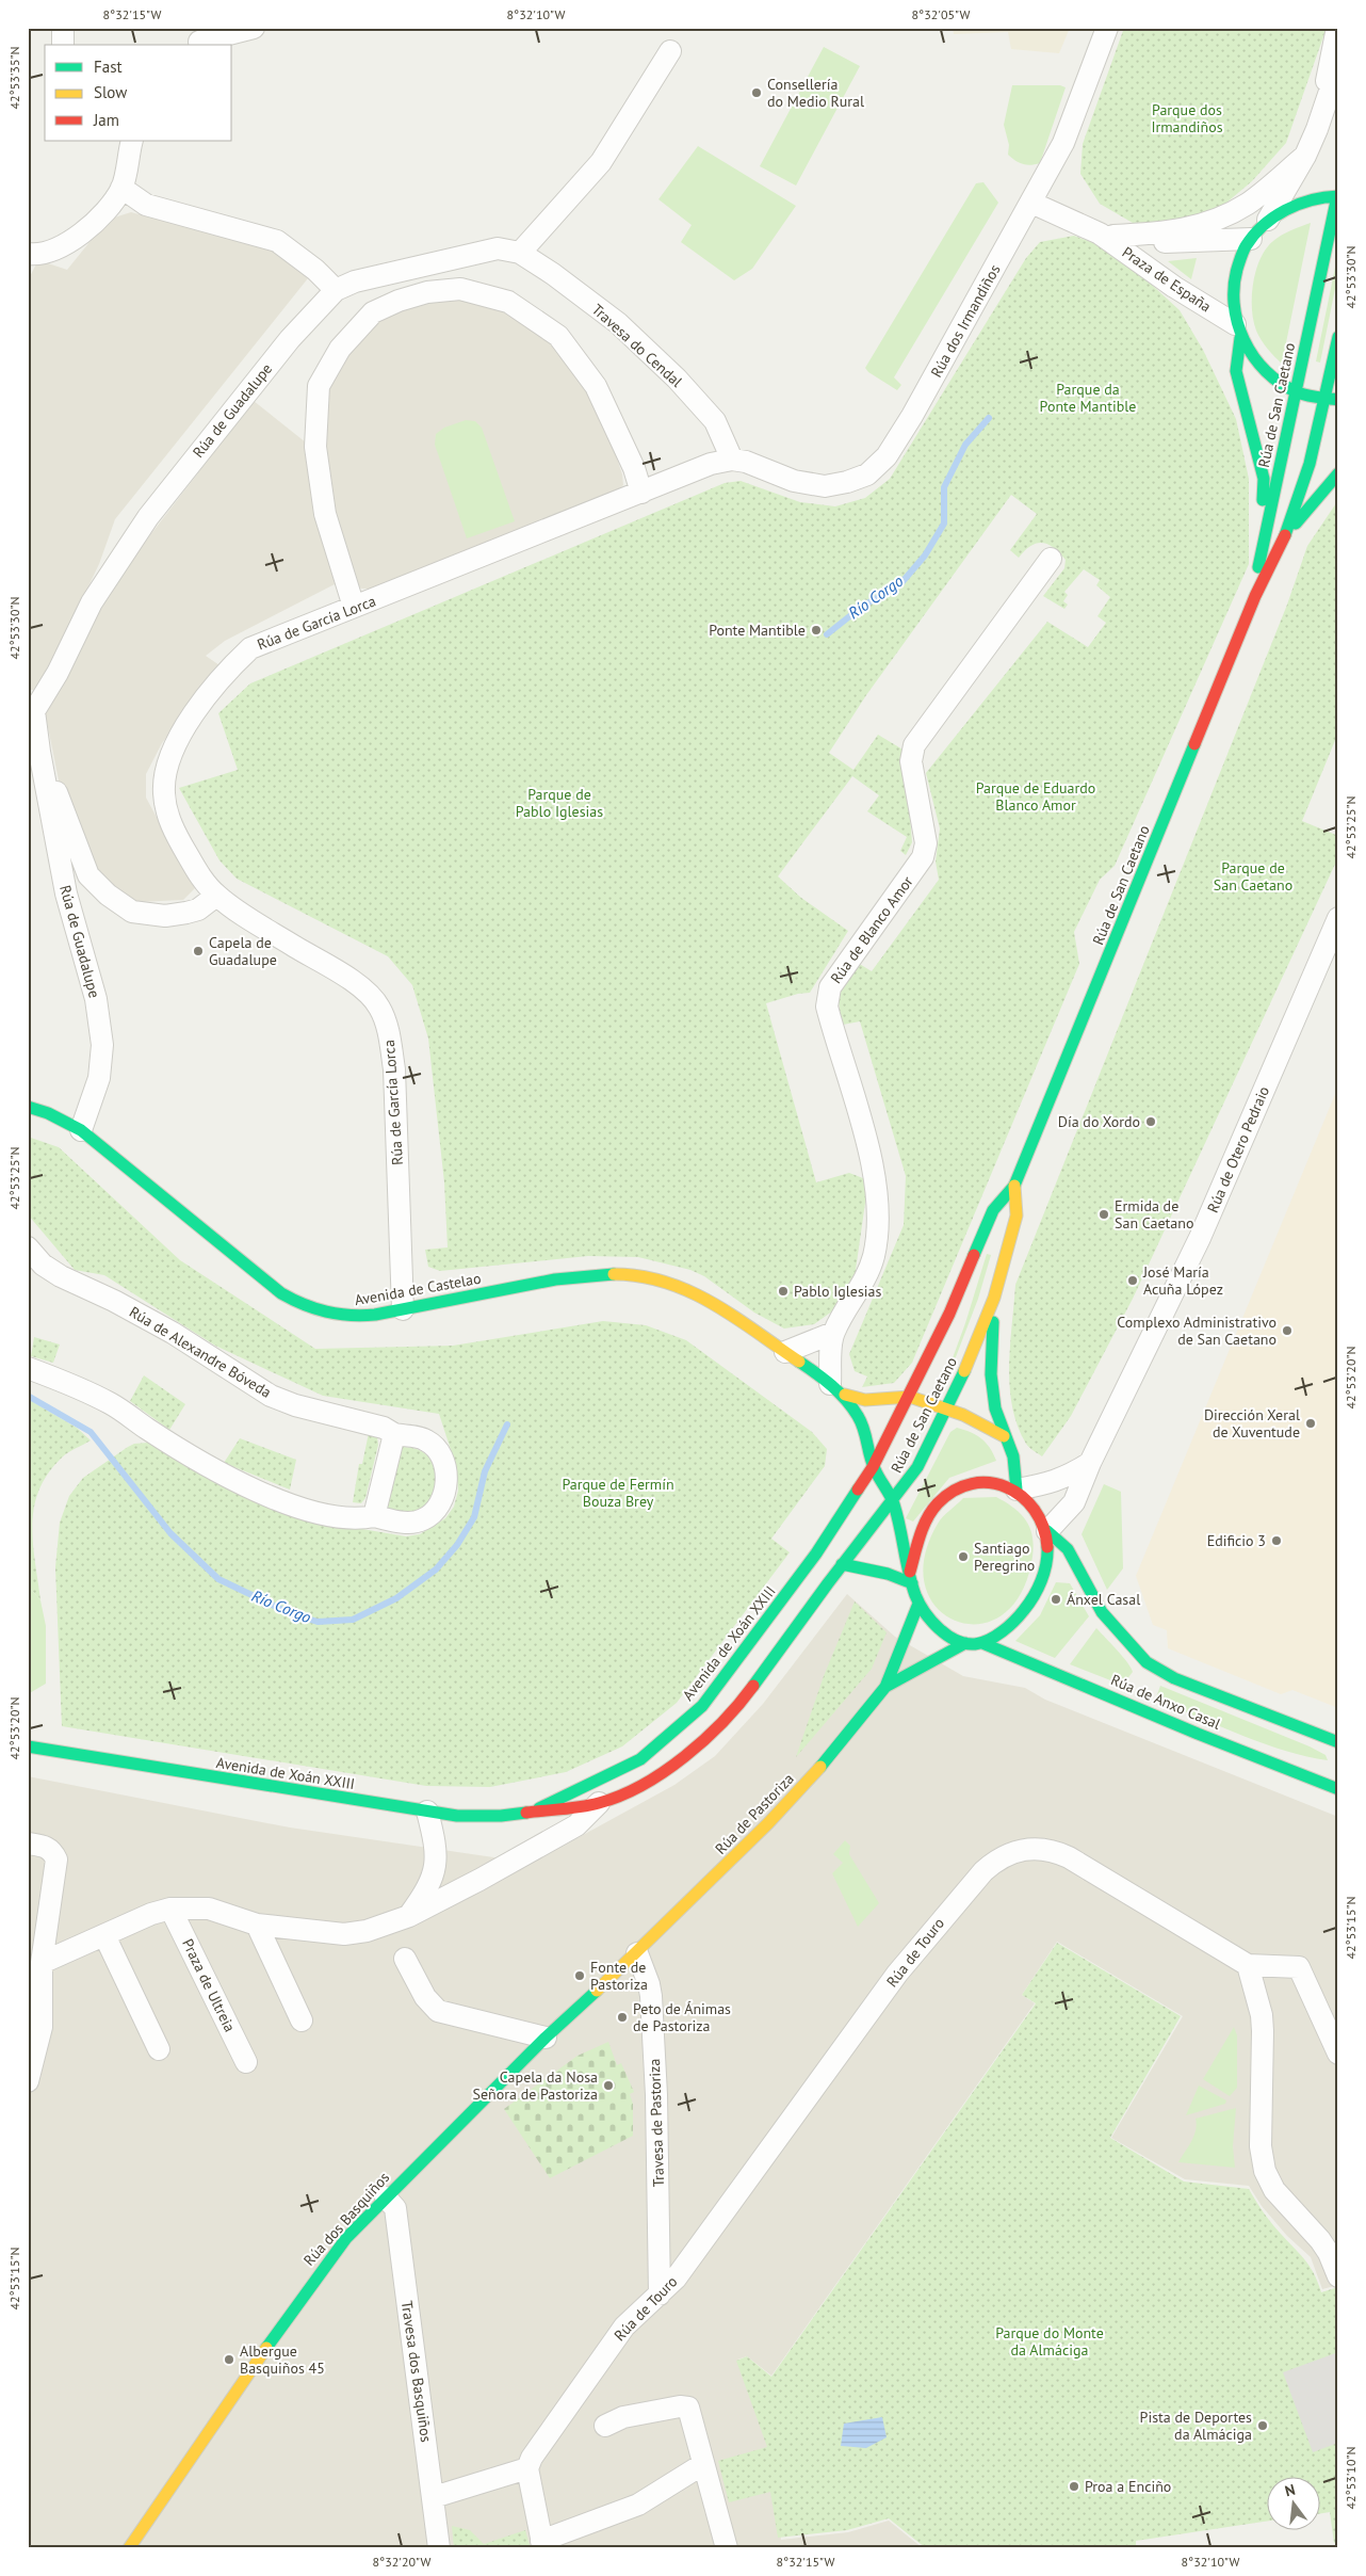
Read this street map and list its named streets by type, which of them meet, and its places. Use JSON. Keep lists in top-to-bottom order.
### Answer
{
  "streets": {
    "street": [
      "Praza de España",
      "Rúa dos Irmandiños",
      "Travesa do Cendal",
      "Rúa de San Caetano",
      "Rúa de Guadalupe",
      "Rúa de García Lorca",
      "Rúa de Blanco Amor",
      "Rúa de Otero Pedraio",
      "Avenida de Castelao",
      "Rúa de Alexandre Bóveda",
      "Avenida de Xoán XXIII",
      "Rúa de Anxo Casal",
      "Rúa de Pastoriza",
      "Rúa de Touro",
      "Praza de Ultreia",
      "Travesa de Pastoriza",
      "Rúa dos Basquiños",
      "Travesa dos Basquiños"
    ]
  },
  "crossings": [
    ["Praza de España", "Rúa dos Irmandiños"],
    ["Praza de España", "Rúa de San Caetano"],
    ["Rúa dos Irmandiños", "Travesa do Cendal"],
    ["Rúa dos Irmandiños", "Rúa de García Lorca"],
    ["Travesa do Cendal", "Rúa de Guadalupe"],
    ["Travesa do Cendal", "Rúa de García Lorca"],
    ["Rúa de San Caetano", "Avenida de Xoán XXIII"],
    ["Rúa de Guadalupe", "Rúa de García Lorca"],
    ["Rúa de Guadalupe", "Avenida de Castelao"],
    ["Rúa de García Lorca", "Avenida de Castelao"],
    ["Rúa de Blanco Amor", "Avenida de Castelao"],
    ["Rúa de Otero Pedraio", "Rúa de Anxo Casal"],
    ["Rúa de Otero Pedraio", "Rúa de Pastoriza"],
    ["Rúa de Anxo Casal", "Rúa de Pastoriza"],
    ["Rúa de Pastoriza", "Travesa de Pastoriza"],
    ["Rúa de Pastoriza", "Rúa dos Basquiños"],
    ["Rúa de Touro", "Travesa de Pastoriza"],
    ["Travesa de Pastoriza", "Rúa dos Basquiños"],
    ["Rúa dos Basquiños", "Travesa dos Basquiños"]
  ],
  "water": ["Río Corgo"],
  "parks": [
    "Parque dos Irmandiños",
    "Parque da Ponte Mantible",
    "Parque de Eduardo Blanco Amor",
    "Parque de Pablo Iglesias",
    "Parque de San Caetano",
    "Parque de Fermín Bouza Brey",
    "Parque do Monte da Almáciga"
  ],
  "places": [
    "Consellería do Medio Rural",
    "Ponte Mantible",
    "Capela de Guadalupe",
    "Día do Xordo",
    "Ermida de San Caetano",
    "José María Acuña López",
    "Pablo Iglesias",
    "Complexo Administrativo de San Caetano",
    "Dirección Xeral de Xuventude",
    "Edificio 3",
    "Santiago Peregrino",
    "Ánxel Casal",
    "Fonte de Pastoriza",
    "Peto de Ánimas de Pastoriza",
    "Capela da Nosa Señora de Pastoriza",
    "Albergue Basquiños 45",
    "Pista de Deportes da Almáciga",
    "Proa a Enciño"
  ],
  "legend": ["Fast", "Slow", "Jam"],
  "north": "top",
  "coordinates": [
    "8°32'15\"W",
    "8°32'10\"W",
    "8°32'05\"W",
    "42°53'35\"N",
    "42°53'30\"N",
    "42°53'25\"N",
    "42°53'20\"N",
    "42°53'15\"N",
    "42°53'10\"N",
    "8°32'20\"W"
  ]
}
